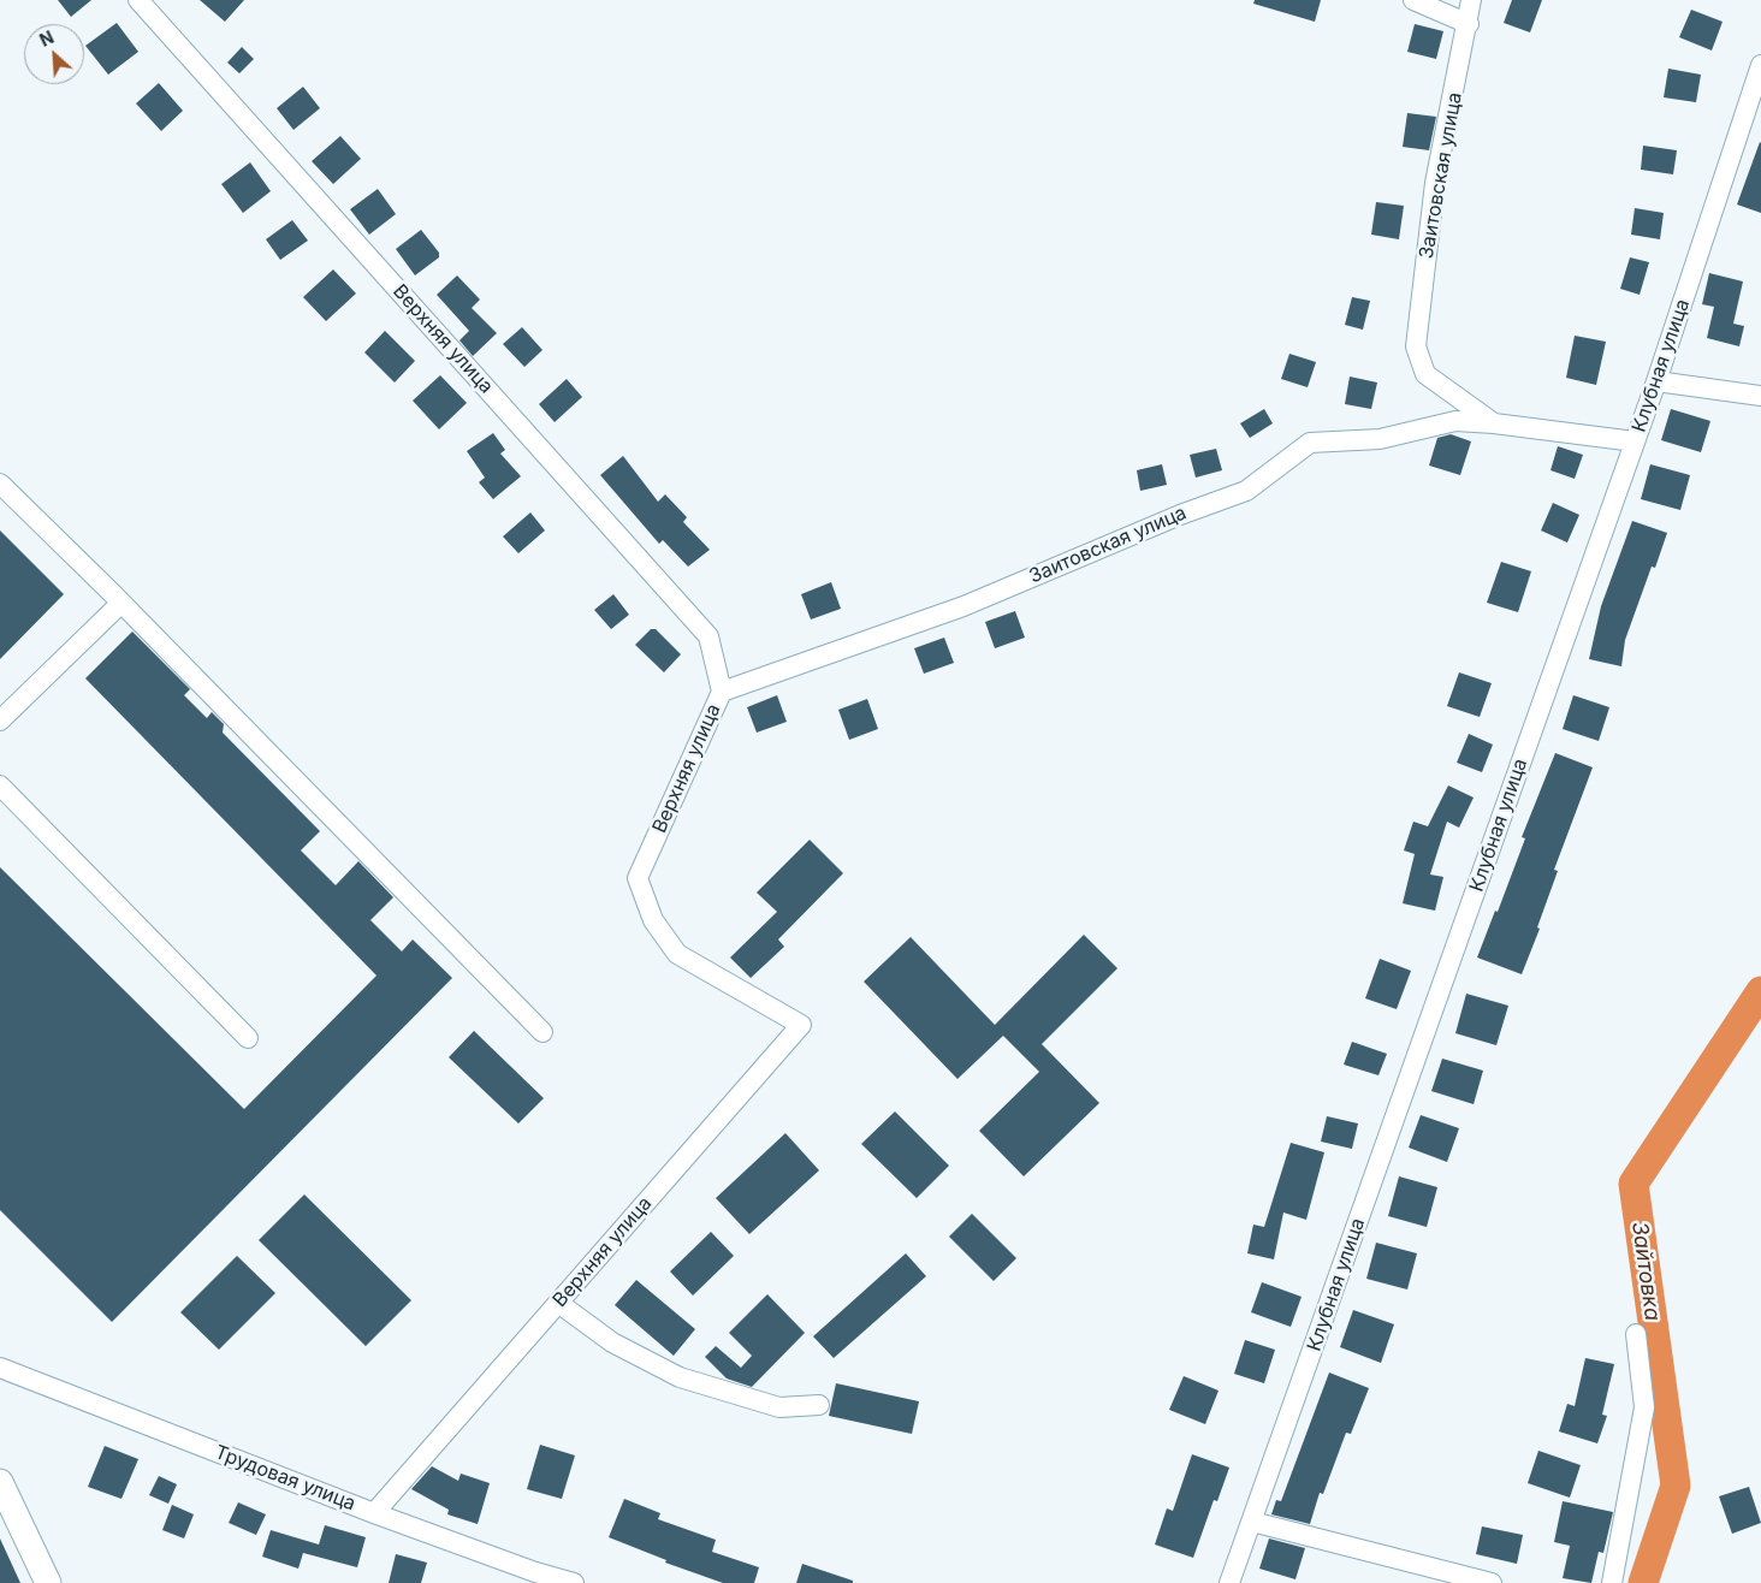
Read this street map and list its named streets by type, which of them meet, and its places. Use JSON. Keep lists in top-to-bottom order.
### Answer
{
  "streets": {
    "street": [
      "Заитовская улица",
      "Верхняя улица",
      "Клубная улица",
      "Трудовая улица"
    ]
  },
  "crossings": [
    ["Заитовская улица", "Верхняя улица"],
    ["Заитовская улица", "Клубная улица"],
    ["Верхняя улица", "Трудовая улица"]
  ],
  "water": ["Зайтовка"],
  "north": "top left"
}
